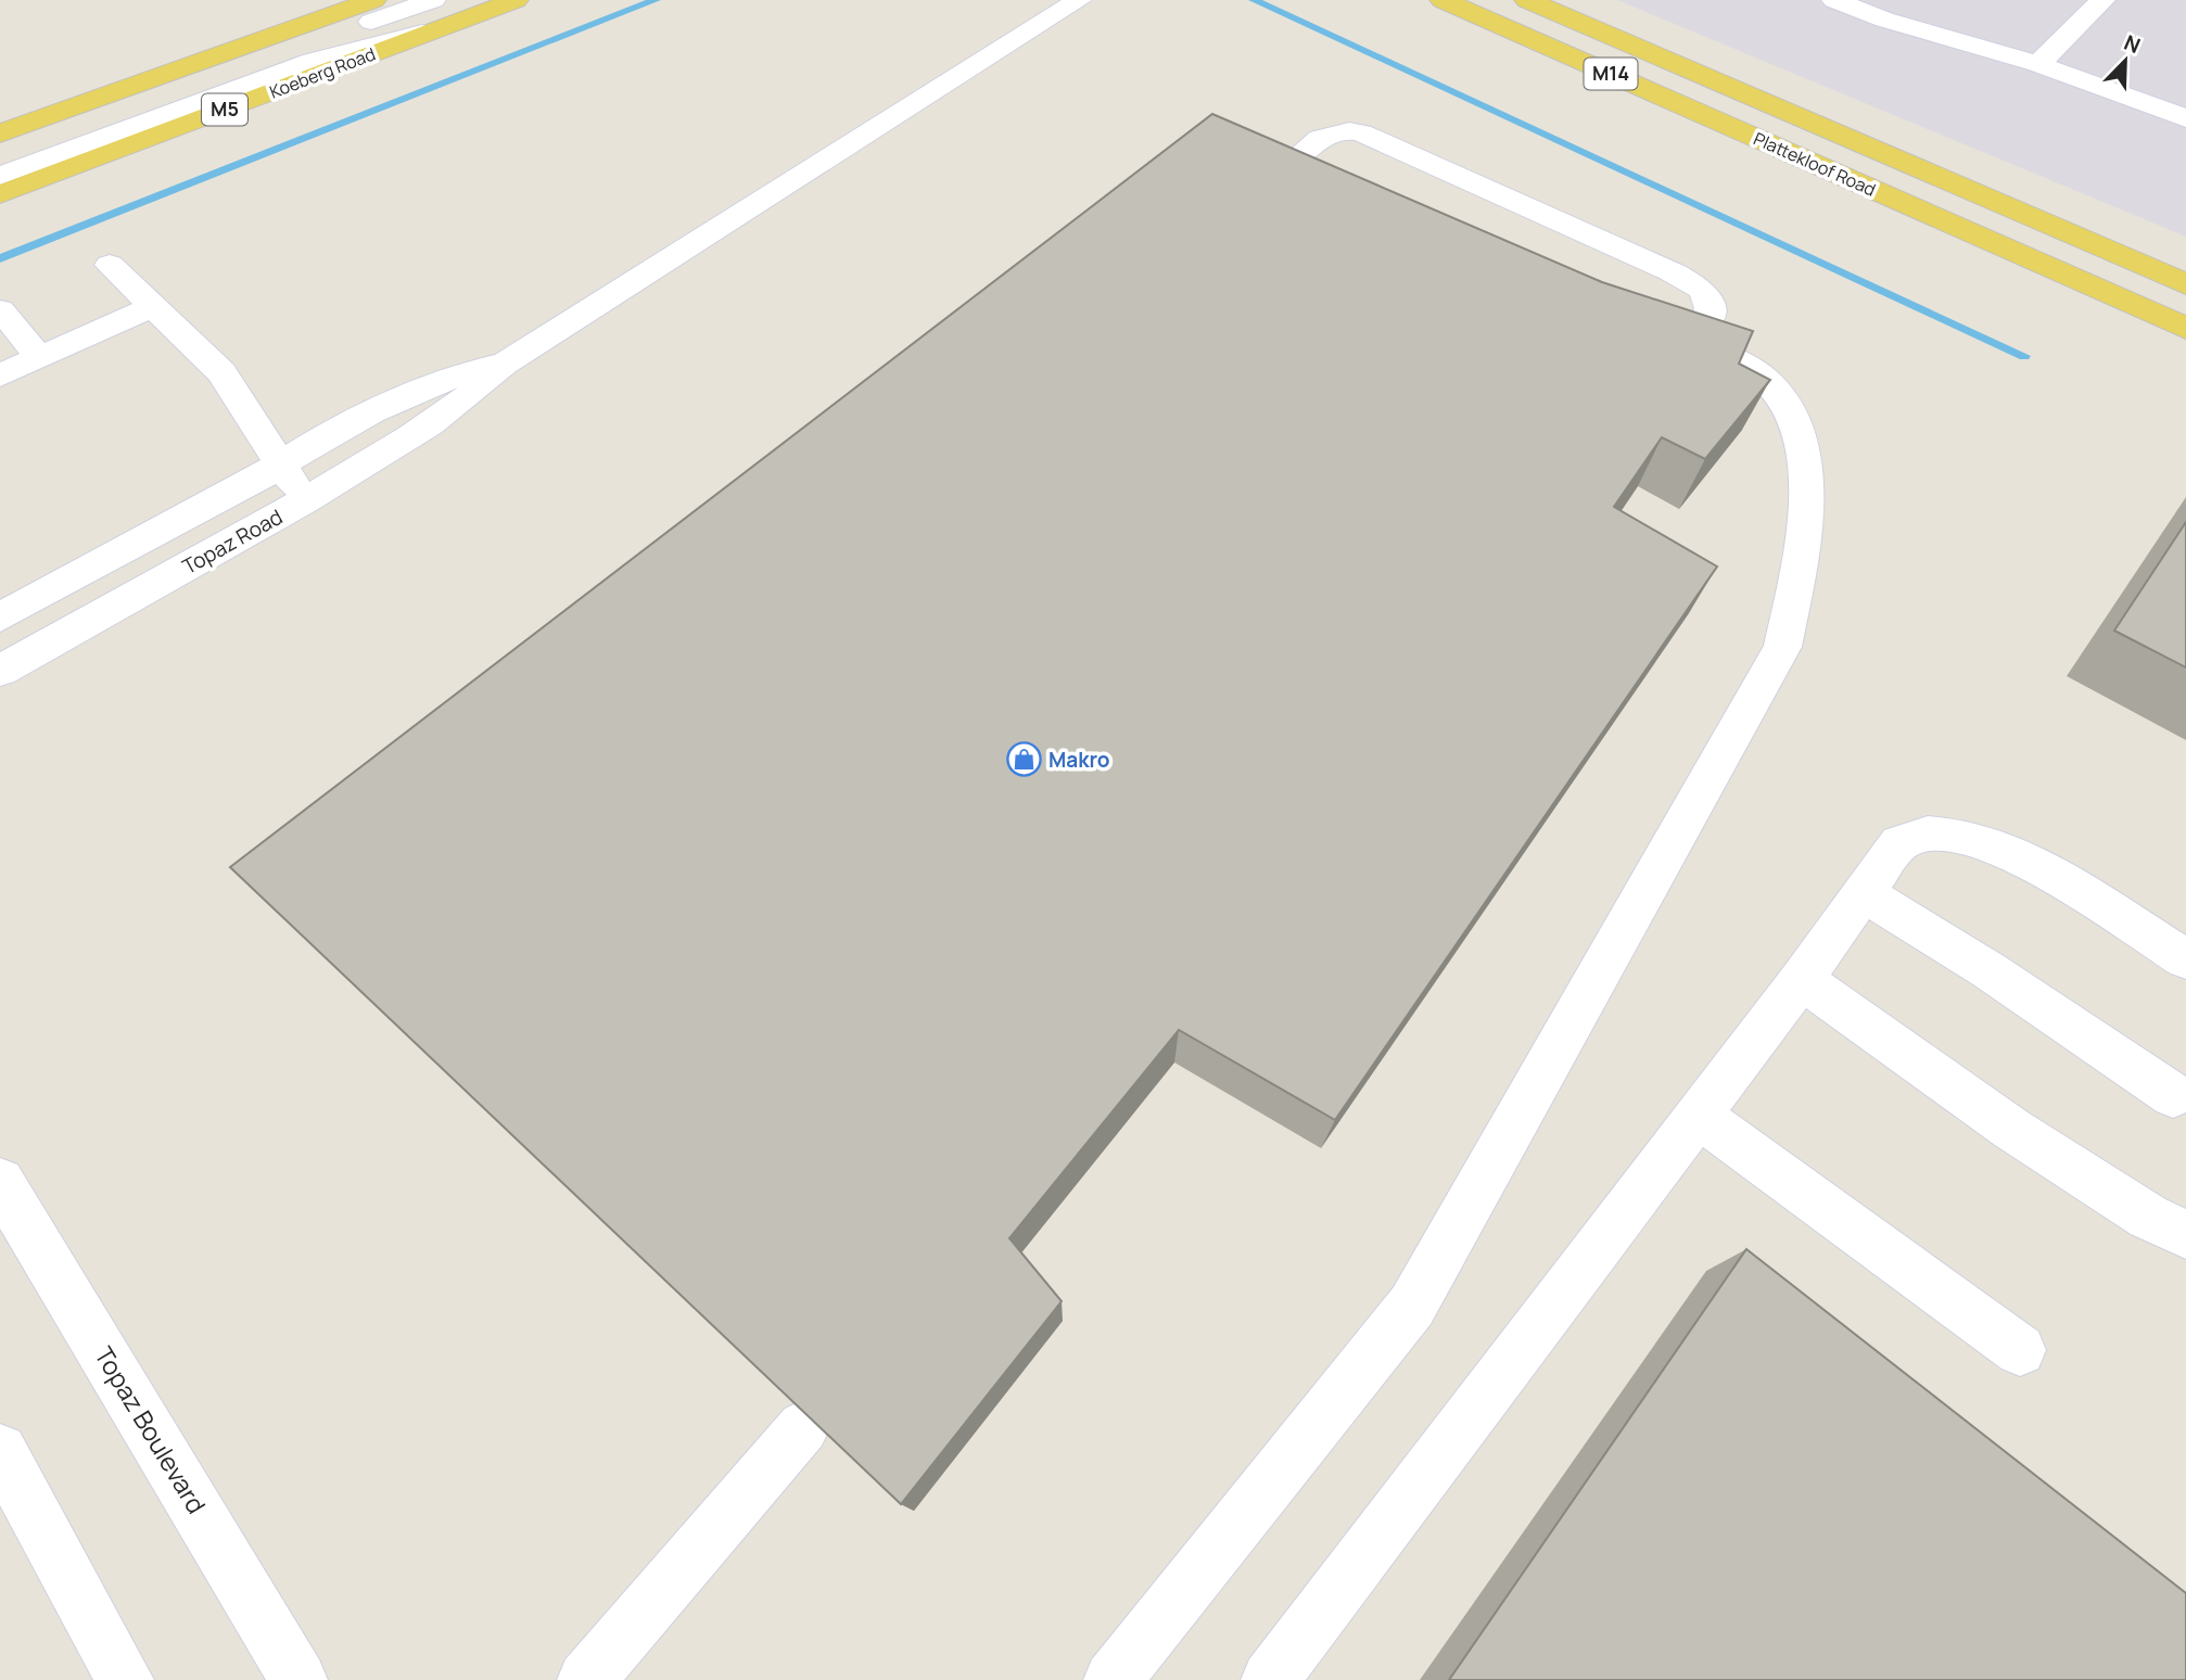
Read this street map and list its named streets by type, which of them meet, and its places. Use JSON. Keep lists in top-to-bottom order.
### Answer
{
  "streets": {
    "main road": [
      "Koeberg Road",
      "M14",
      "M5",
      "Plattekloof Road"
    ],
    "street": ["Topaz Road", "Topaz Boulevard"]
  },
  "places": {
    "shop": ["Makro"]
  },
  "north": "top right"
}
